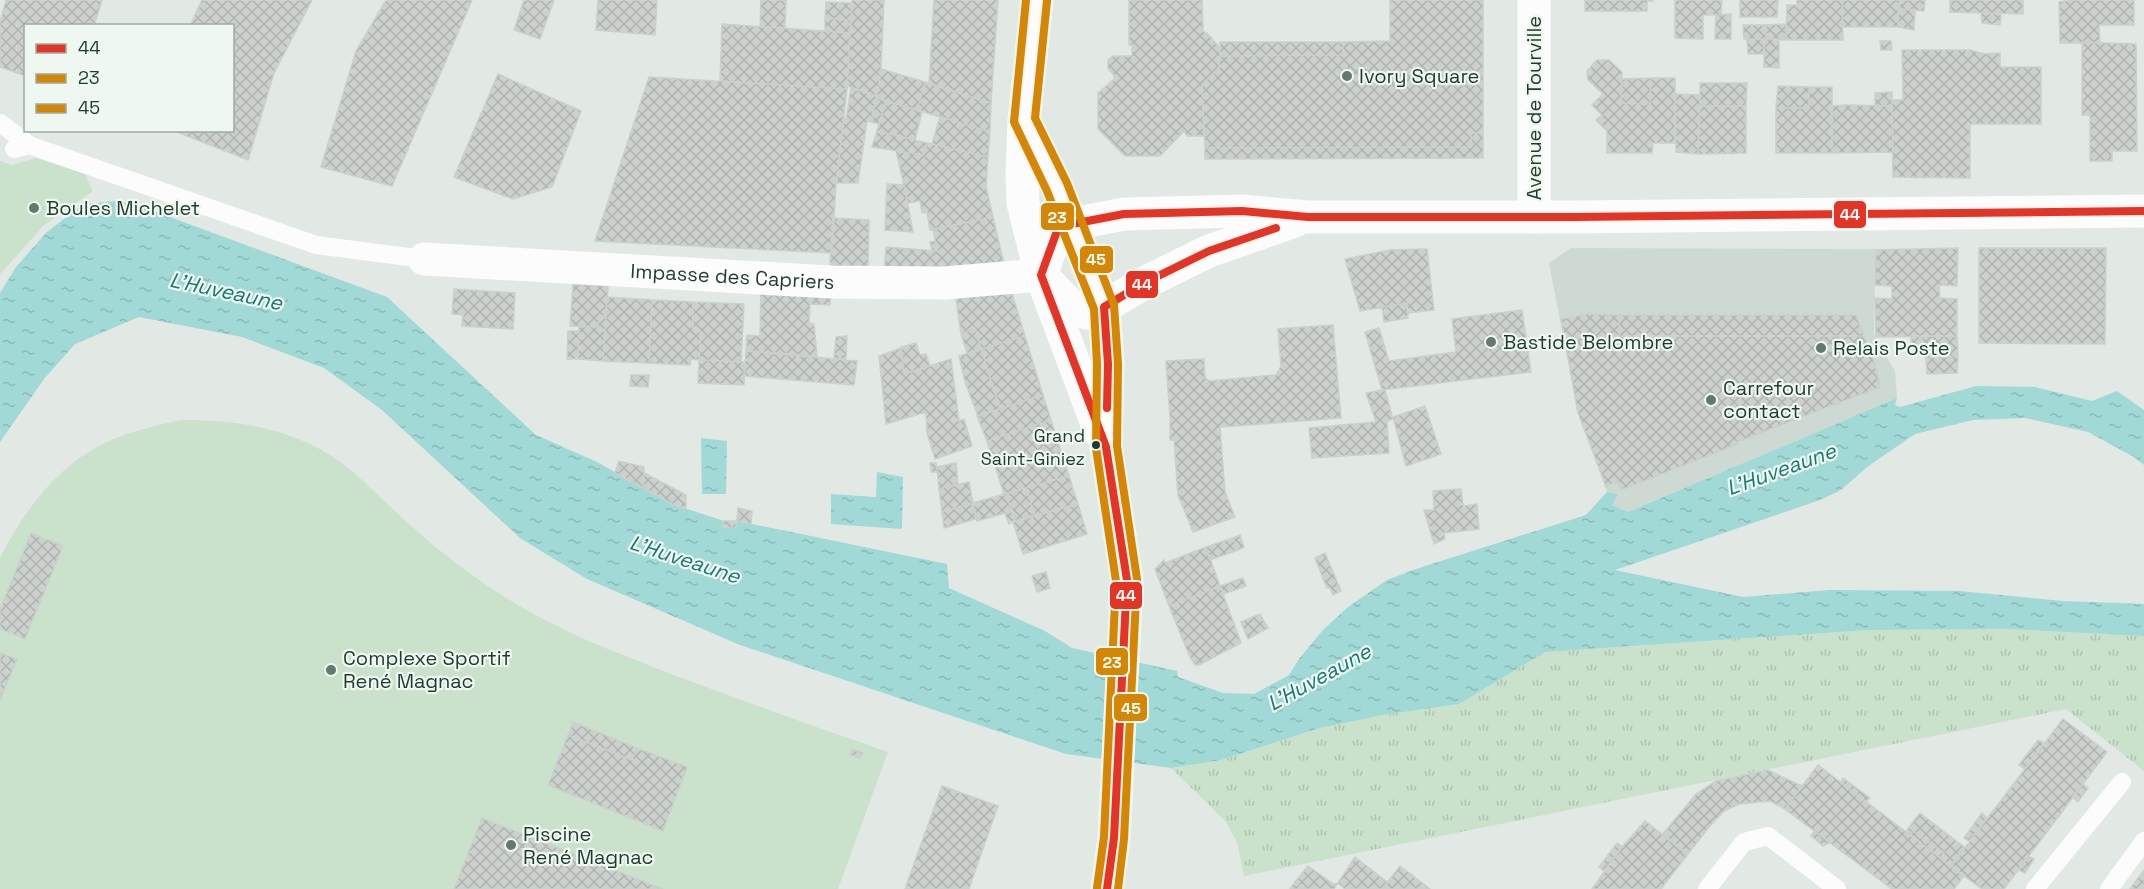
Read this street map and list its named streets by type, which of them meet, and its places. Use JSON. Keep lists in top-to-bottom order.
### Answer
{
  "streets": {
    "street": ["Avenue de Tourville", "Impasse des Capriers"]
  },
  "water": ["L'Huveaune"],
  "places": [
    "Ivory Square",
    "Boules Michelet",
    "Bastide Belombre",
    "Relais Poste",
    "Carrefour contact",
    "Grand Saint-Giniez",
    "Complexe Sportif René Magnac",
    "Piscine René Magnac"
  ],
  "lines": ["transit line 23", "transit line 45", "transit line 44"],
  "legend": ["44", "23", "45"]
}
